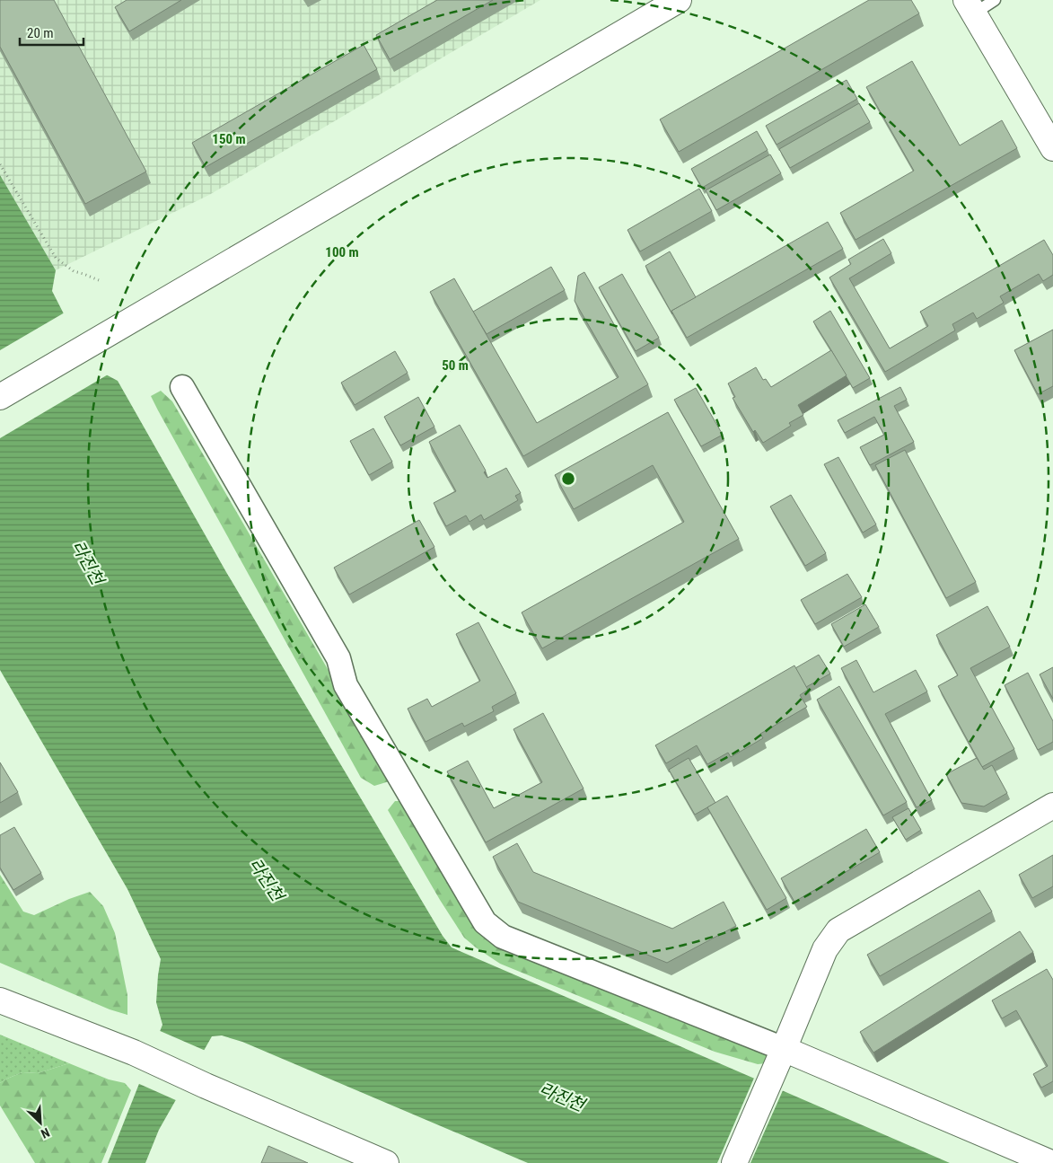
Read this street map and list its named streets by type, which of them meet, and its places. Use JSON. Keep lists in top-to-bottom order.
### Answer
{
  "water": ["라진천"],
  "scale_bar": "20 m",
  "north": "bottom right",
  "rings": ["150 m", "100 m", "50 m"]
}
